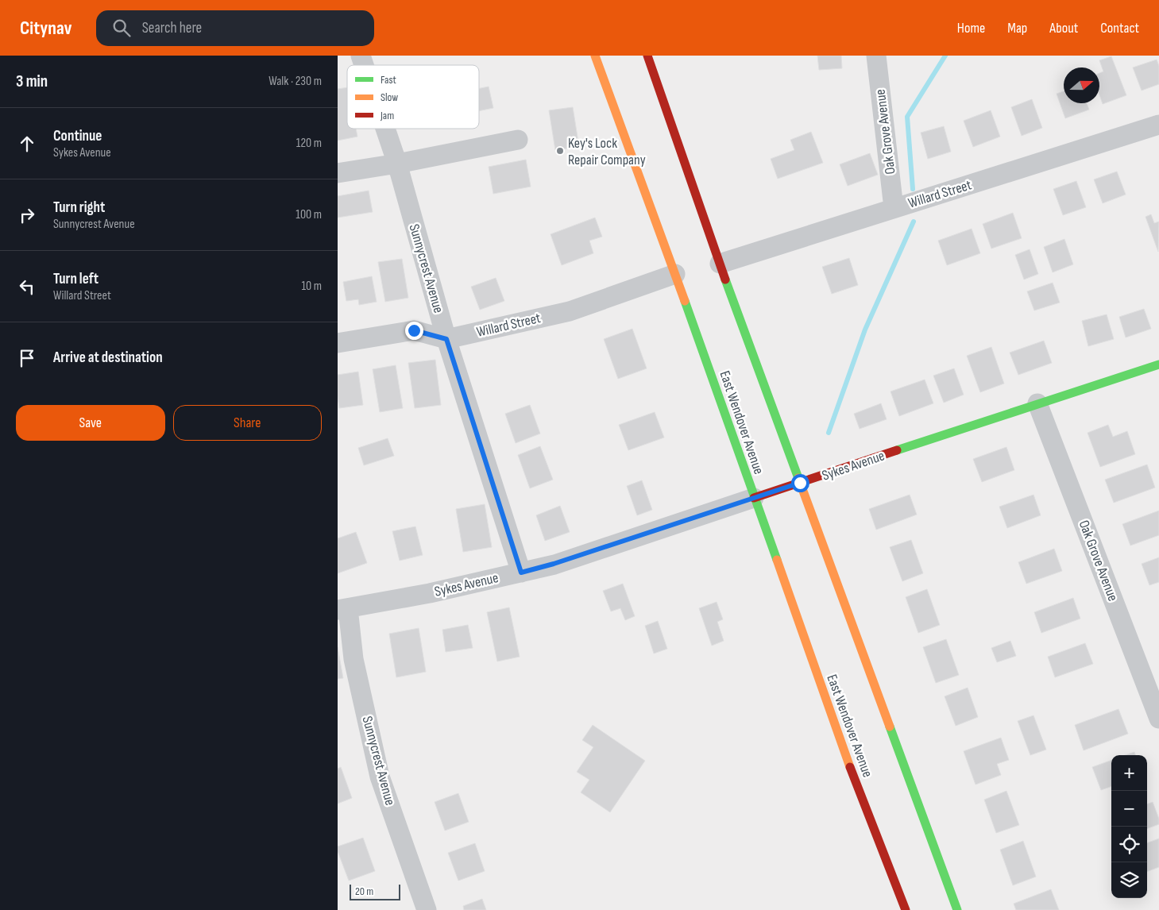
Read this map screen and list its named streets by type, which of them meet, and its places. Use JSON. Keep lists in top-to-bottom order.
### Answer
{
  "streets": {
    "main road": ["East Wendover Avenue", "Sykes Avenue"],
    "street": ["Oak Grove Avenue", "Willard Street", "Sunnycrest Avenue"]
  },
  "crossings": [
    ["Oak Grove Avenue", "Willard Street"],
    ["Oak Grove Avenue", "Sykes Avenue"],
    ["Willard Street", "Sunnycrest Avenue"],
    ["Willard Street", "East Wendover Avenue"],
    ["Sunnycrest Avenue", "Sykes Avenue"],
    ["East Wendover Avenue", "Sykes Avenue"]
  ],
  "places": ["Key's Lock Repair Company"],
  "legend": ["Fast", "Slow", "Jam"],
  "scale_bar": "20 m",
  "north": "right",
  "page": {
    "header": "Citynav",
    "search": "Search here",
    "nav": [
      "Home",
      "Map",
      "About",
      "Contact"
    ],
    "heading": ["3 min", "Walk · 230 m"],
    "list": [
      ["Continue", "Sykes Avenue", "120 m"],
      ["Turn right", "Sunnycrest Avenue", "100 m"],
      ["Turn left", "Willard Street", "10 m"],
      "Arrive at destination"
    ],
    "buttons": ["Save", "Share"],
    "map_buttons": ["+", "−"],
    "scale": "20 m"
  }
}
